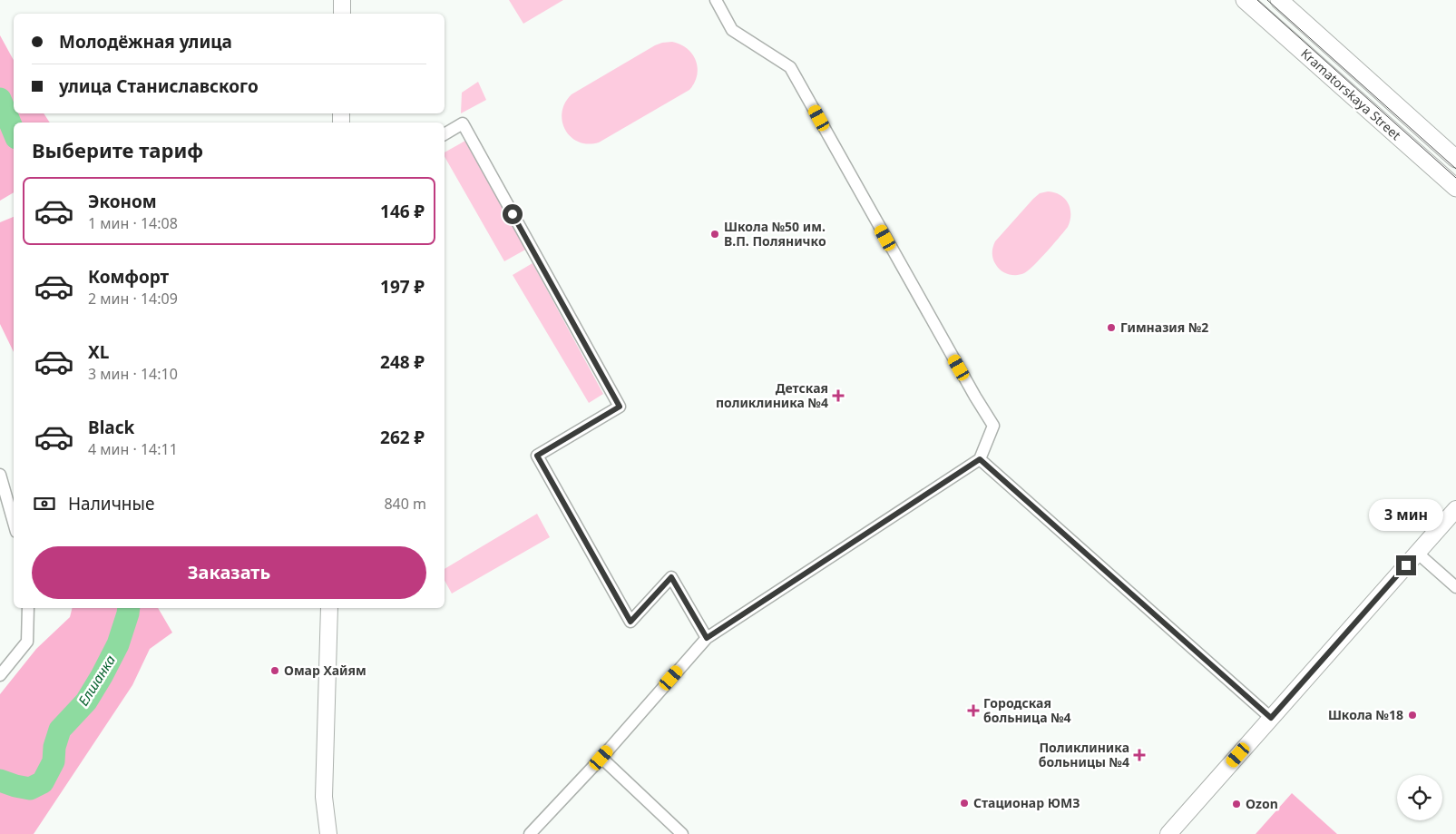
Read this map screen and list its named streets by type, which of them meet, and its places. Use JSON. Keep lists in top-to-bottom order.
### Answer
{
  "streets": {
    "main road": ["Kramatorskaya Street"]
  },
  "water": ["Елшанка"],
  "places": {
    "other": [
      "Школа №50 им. В.П. Поляничко",
      "Гимназия №2",
      "Омар Хайям",
      "Школа №18",
      "Стационар ЮМЗ",
      "Ozon"
    ],
    "health": ["Детская поликлиника №4", "Городская больница №4", "Поликлиника больницы №4"]
  },
  "page": {
    "banner": ["Молодёжная улица", "улица Станиславского"],
    "heading": "Выберите тариф",
    "list": [
      {
        "name": "Эконом",
        "note": "1 мин · 14:08",
        "value": "146 ₽"
      },
      {
        "name": "Комфорт",
        "note": "2 мин · 14:09",
        "value": "197 ₽"
      },
      {
        "name": "XL",
        "note": "3 мин · 14:10",
        "value": "248 ₽"
      },
      {
        "name": "Black",
        "note": "4 мин · 14:11",
        "value": "262 ₽"
      }
    ],
    "pay": ["Наличные", "840 m"],
    "bubble": "3 мин",
    "buttons": "Заказать"
  }
}
